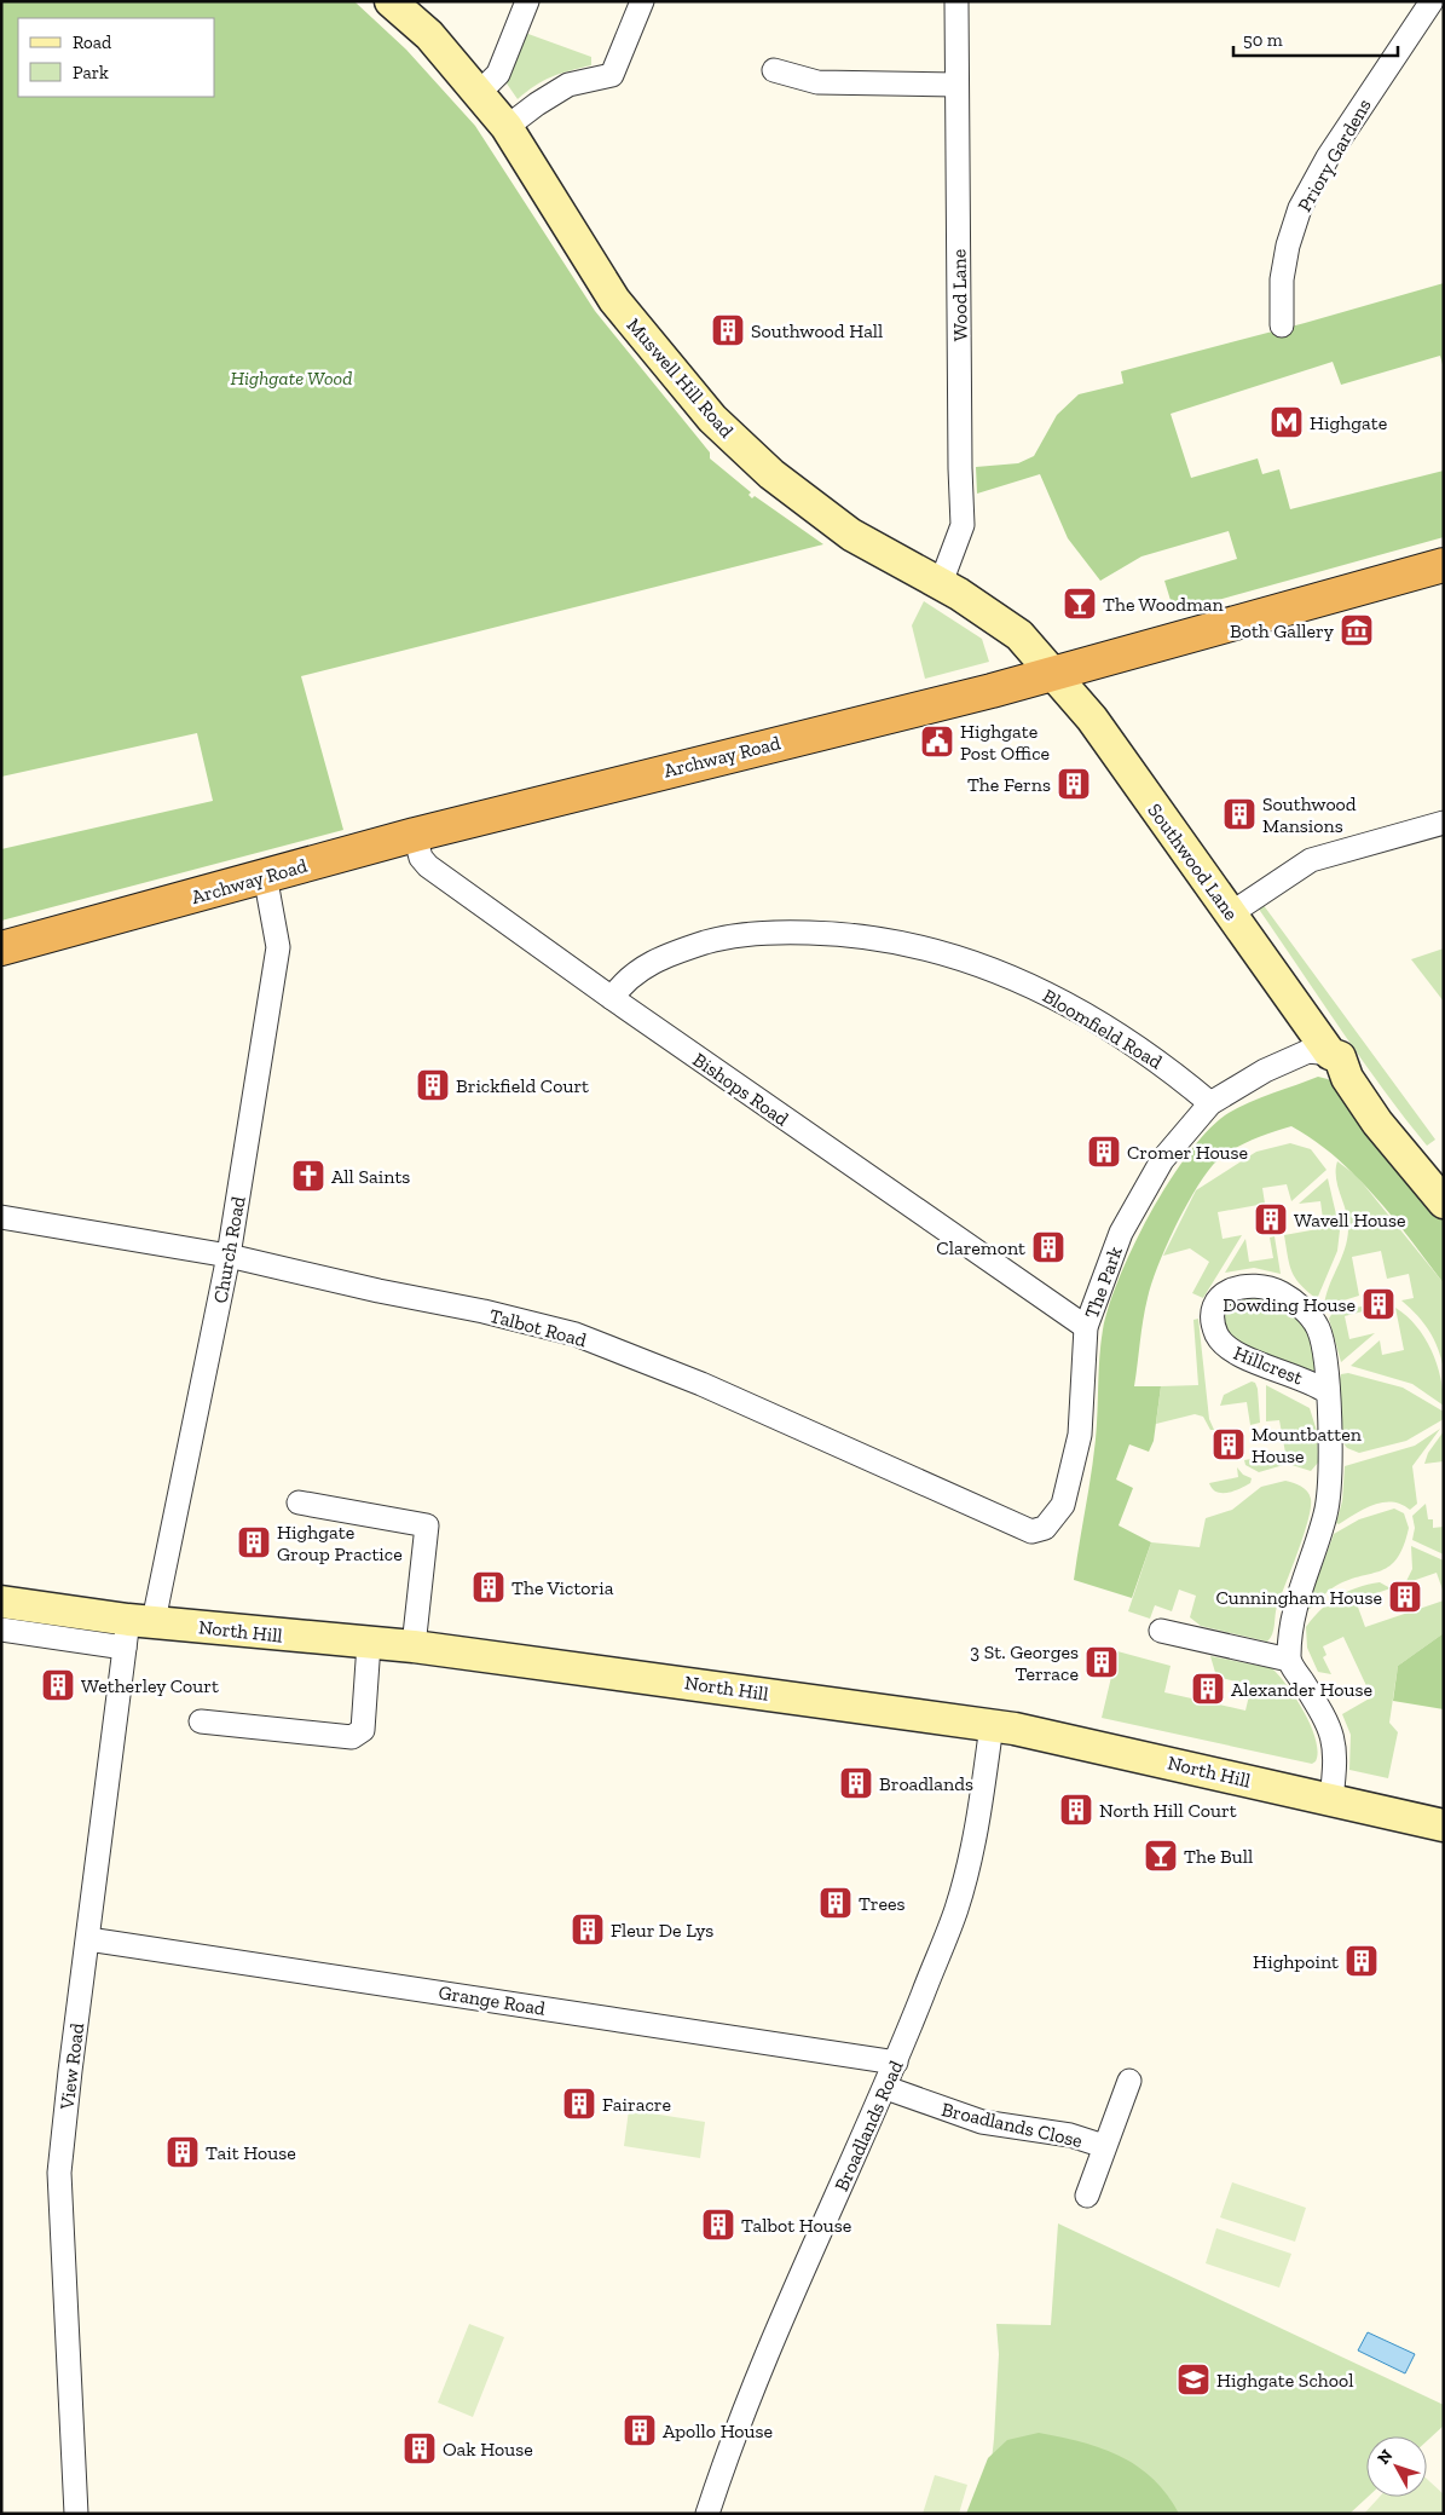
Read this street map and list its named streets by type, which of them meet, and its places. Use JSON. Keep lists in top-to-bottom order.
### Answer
{
  "streets": {
    "highway": ["Archway Road"],
    "main road": ["Muswell Hill Road", "Southwood Lane", "North Hill"],
    "street": [
      "Priory Gardens",
      "Wood Lane",
      "Bloomfield Road",
      "Bishops Road",
      "Church Road",
      "The Park",
      "Talbot Road",
      "Hillcrest",
      "Grange Road",
      "View Road",
      "Broadlands Close",
      "Broadlands Road"
    ]
  },
  "crossings": [
    ["Wood Lane", "Muswell Hill Road"],
    ["Muswell Hill Road", "Archway Road"],
    ["Muswell Hill Road", "Southwood Lane"],
    ["Archway Road", "Southwood Lane"],
    ["Archway Road", "Bishops Road"],
    ["Archway Road", "Church Road"],
    ["Southwood Lane", "The Park"],
    ["Bloomfield Road", "Bishops Road"],
    ["Bloomfield Road", "The Park"],
    ["Bishops Road", "The Park"],
    ["Church Road", "Talbot Road"],
    ["Church Road", "North Hill"],
    ["Church Road", "View Road"],
    ["The Park", "Talbot Road"],
    ["North Hill", "View Road"],
    ["North Hill", "Broadlands Road"],
    ["Grange Road", "View Road"],
    ["Grange Road", "Broadlands Road"],
    ["Broadlands Close", "Broadlands Road"]
  ],
  "parks": ["Highgate Wood"],
  "places": {
    "building": [
      "Southwood Hall",
      "The Ferns",
      "Southwood Mansions",
      "Brickfield Court",
      "Cromer House",
      "Wavell House",
      "Claremont",
      "Dowding House",
      "Mountbatten House",
      "Highgate Group Practice",
      "The Victoria",
      "Cunningham House",
      "3 St. Georges Terrace",
      "Wetherley Court",
      "Alexander House",
      "Broadlands",
      "North Hill Court",
      "Trees",
      "Fleur De Lys",
      "Highpoint",
      "Fairacre",
      "Tait House",
      "Talbot House",
      "Apollo House",
      "Oak House"
    ],
    "metro station": ["Highgate"],
    "bar": ["The Woodman", "The Bull"],
    "museum": ["Both Gallery"],
    "public building": ["Highgate Post Office"],
    "church": ["All Saints"],
    "school or university": ["Highgate School"]
  },
  "legend": ["Road", "Park"],
  "scale_bar": "50 m",
  "north": "top left"
}
